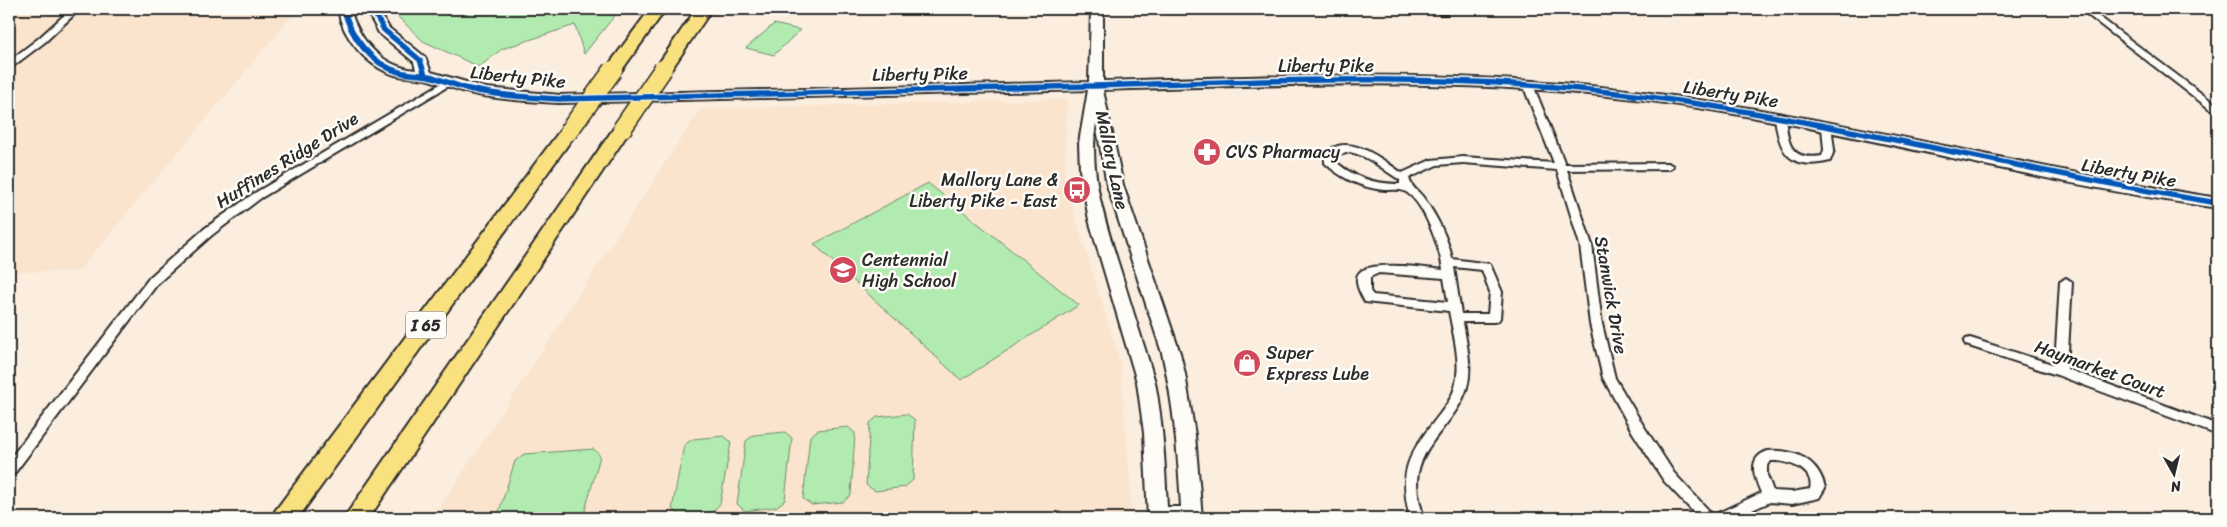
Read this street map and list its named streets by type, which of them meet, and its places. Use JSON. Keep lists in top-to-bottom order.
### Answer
{
  "streets": {
    "highway": ["I 65"],
    "street": [
      "Liberty Pike",
      "Huffines Ridge Drive",
      "Mallory Lane",
      "Stanwick Drive",
      "Haymarket Court"
    ]
  },
  "crossings": [
    ["Liberty Pike", "Huffines Ridge Drive"],
    ["Liberty Pike", "Mallory Lane"],
    ["Liberty Pike", "Stanwick Drive"]
  ],
  "places": {
    "pharmacy": ["CVS Pharmacy"],
    "bus stop": ["Mallory Lane & Liberty Pike - East"],
    "school or university": ["Centennial High School"],
    "shop": ["Super Express Lube"]
  },
  "north": "bottom"
}
